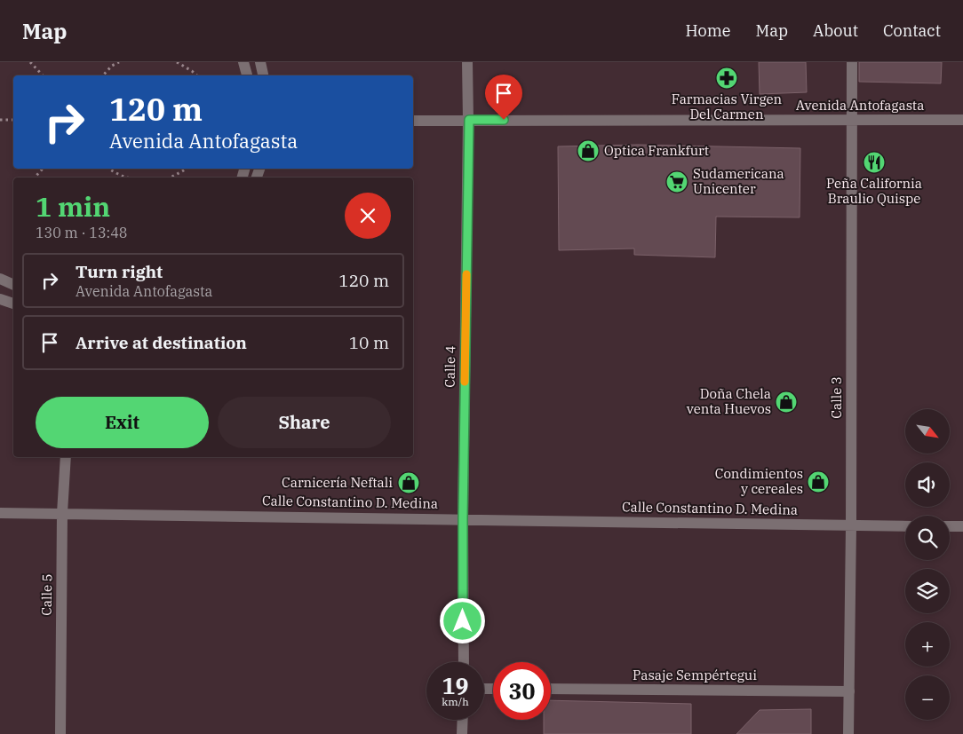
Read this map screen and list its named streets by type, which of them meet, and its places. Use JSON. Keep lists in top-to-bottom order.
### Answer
{
  "streets": {
    "street": [
      "Avenida Antofagasta",
      "Calle 4",
      "Calle 3",
      "Calle Constantino D. Medina",
      "Calle 5",
      "Pasaje Sempértegui"
    ]
  },
  "crossings": [
    ["Avenida Antofagasta", "Calle 4"],
    ["Avenida Antofagasta", "Calle 3"],
    ["Calle 4", "Calle Constantino D. Medina"],
    ["Calle 3", "Calle Constantino D. Medina"],
    ["Calle 3", "Pasaje Sempértegui"],
    ["Calle Constantino D. Medina", "Calle 5"]
  ],
  "places": {
    "pharmacy": ["Farmacias Virgen Del Carmen"],
    "shop": [
      "Optica Frankfurt",
      "Doña Chela venta Huevos",
      "Condimientos y cereales",
      "Carnicería Neftali"
    ],
    "restaurant": ["Peña California Braulio Quispe"],
    "supermarket": ["Sudamericana Unicenter"]
  },
  "north": "bottom right",
  "page": {
    "header": "Map",
    "nav": [
      "Home",
      "Map",
      "About",
      "Contact"
    ],
    "turn": ["120 m", "Avenida Antofagasta"],
    "heading": ["1 min", "130 m · 13:48"],
    "list": [
      {
        "name": "Turn right",
        "note": "Avenida Antofagasta",
        "value": "120 m"
      },
      {
        "name": "Arrive at destination",
        "value": "10 m"
      }
    ],
    "buttons": ["Exit", "Share"],
    "map_buttons": ["+", "−"],
    "speed": "19 km/h",
    "limit": "30"
  }
}
